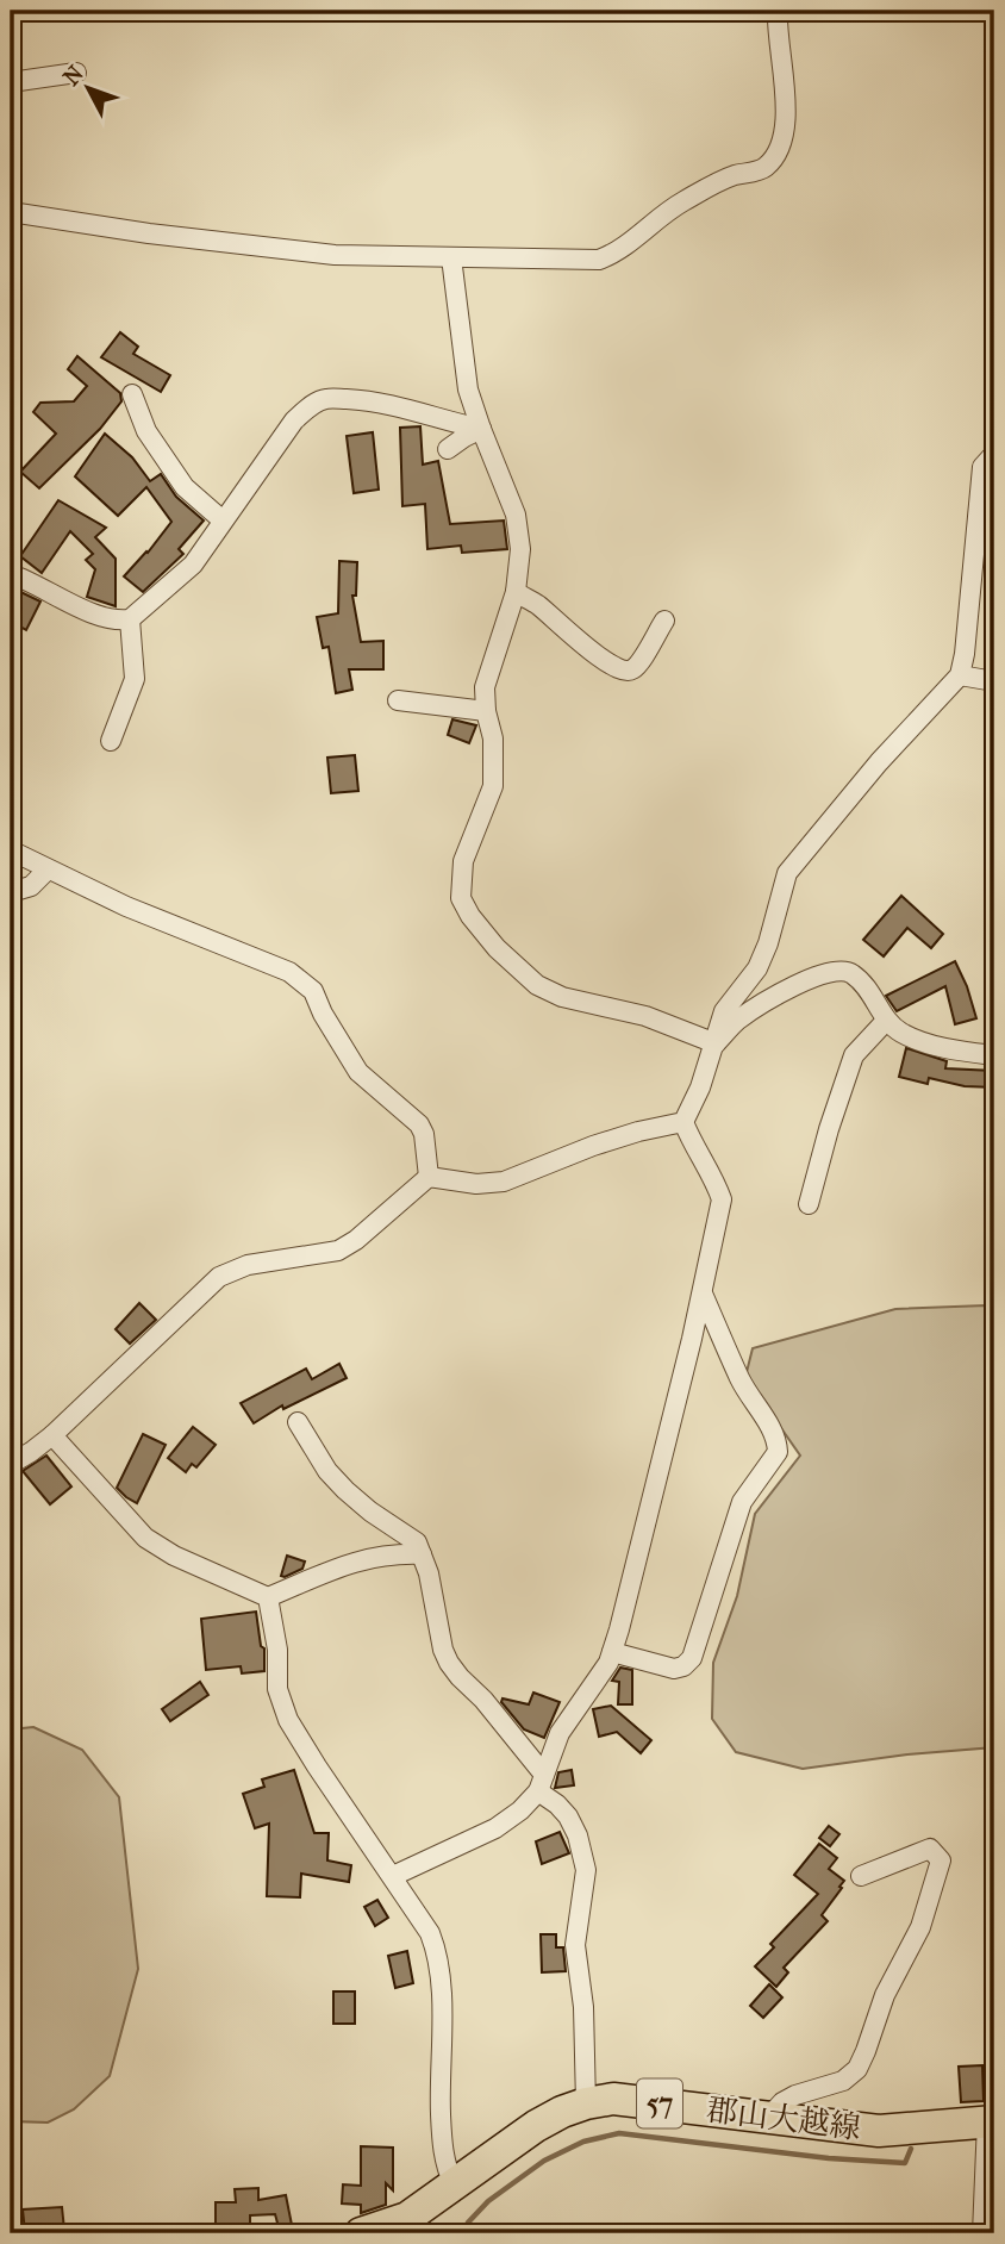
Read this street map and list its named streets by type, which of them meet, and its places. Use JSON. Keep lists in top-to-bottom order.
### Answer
{
  "streets": {
    "main road": ["57", "郡山大越線"]
  },
  "north": "top left"
}
